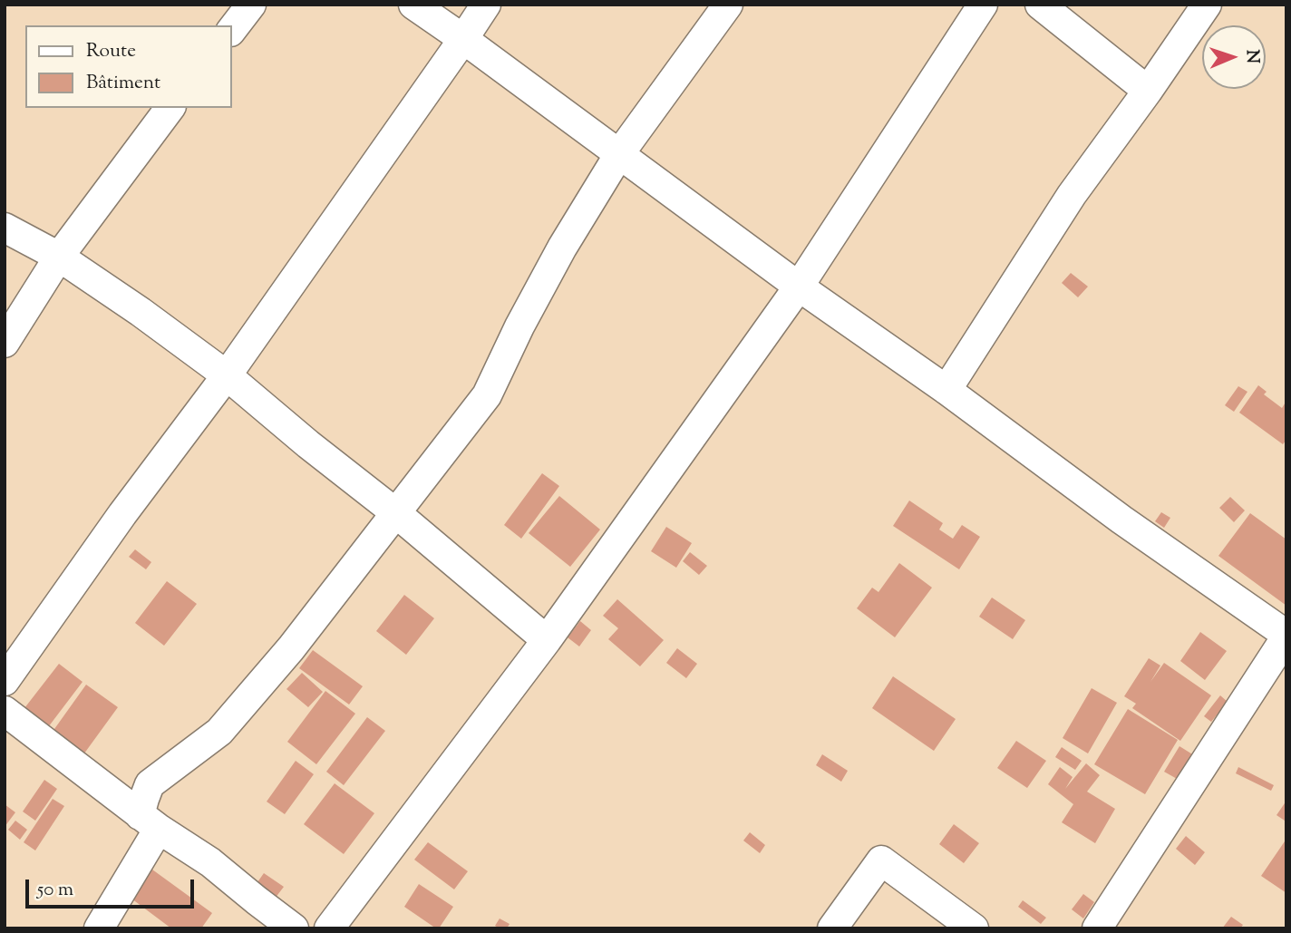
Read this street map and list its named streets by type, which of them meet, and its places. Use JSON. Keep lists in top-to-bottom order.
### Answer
{
  "legend": ["Route", "Bâtiment"],
  "scale_bar": "50 m",
  "north": "right"
}
